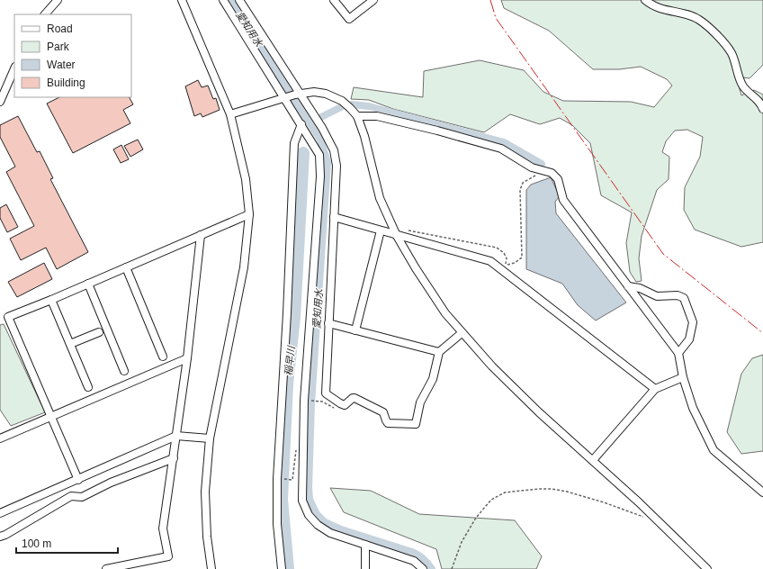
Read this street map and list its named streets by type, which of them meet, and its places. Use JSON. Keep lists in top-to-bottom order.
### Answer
{
  "water": ["愛知用水", "稲早川"],
  "legend": [
    "Road",
    "Park",
    "Water",
    "Building"
  ],
  "scale_bar": "100 m"
}
